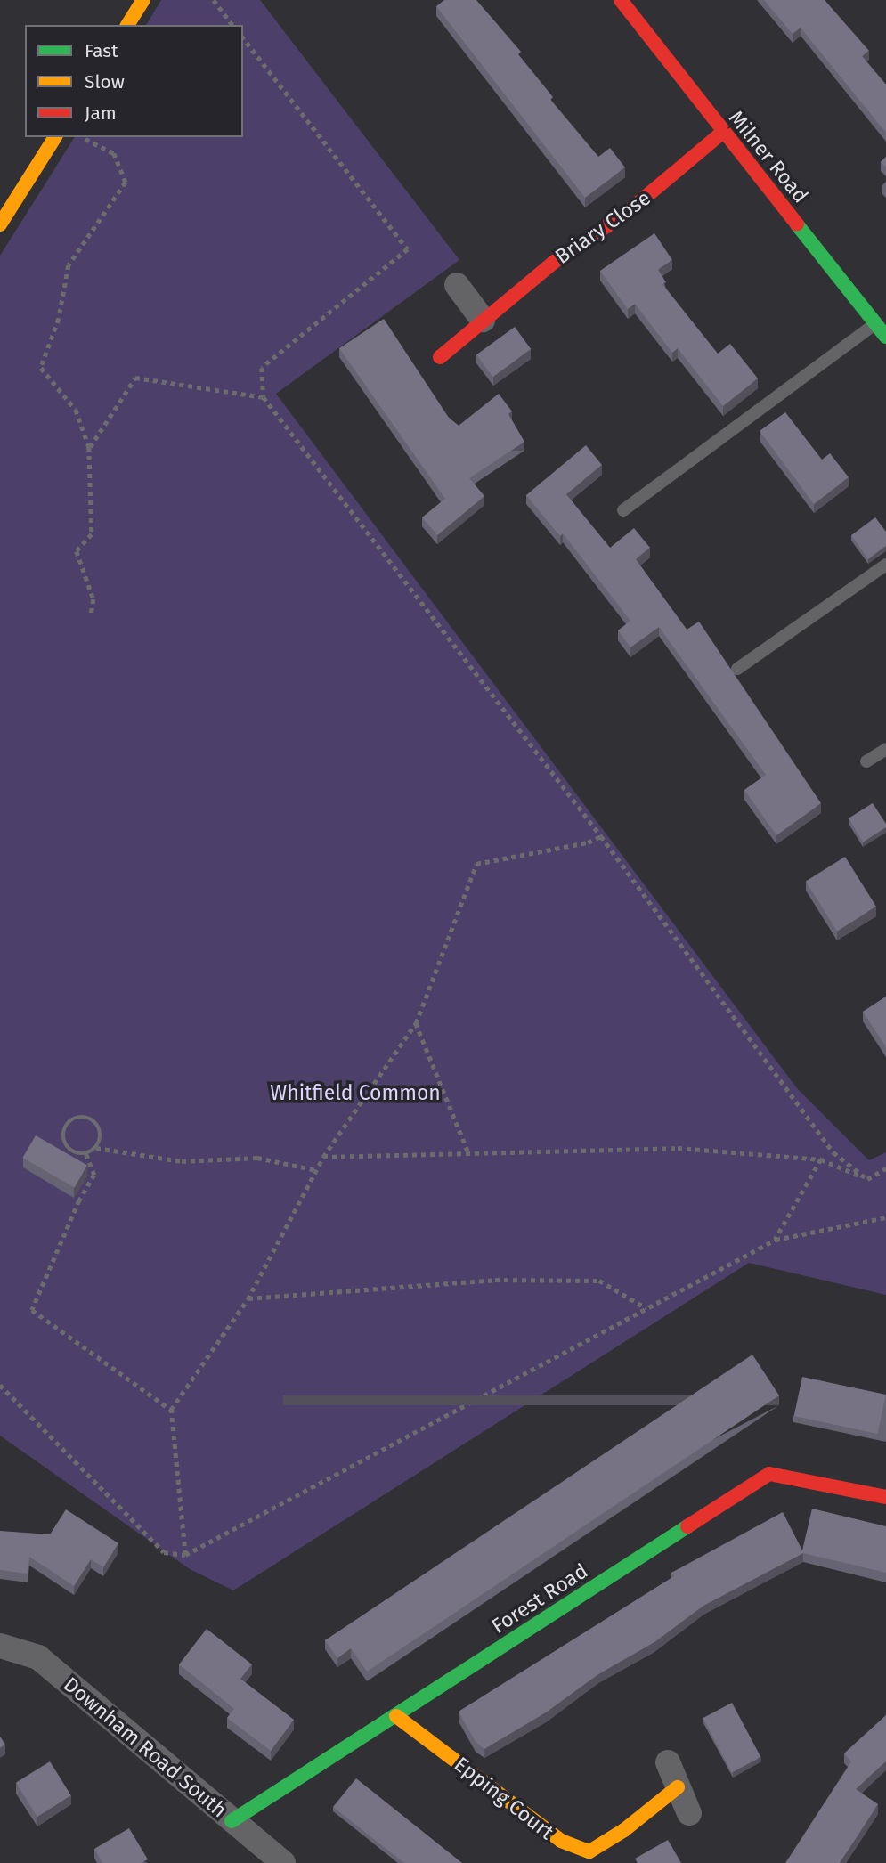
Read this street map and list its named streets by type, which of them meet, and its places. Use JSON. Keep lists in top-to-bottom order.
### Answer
{
  "streets": {
    "street": [
      "Milner Road",
      "Briary Close",
      "Forest Road",
      "Downham Road South",
      "Epping Court"
    ]
  },
  "crossings": [
    ["Milner Road", "Briary Close"],
    ["Forest Road", "Downham Road South"],
    ["Forest Road", "Epping Court"]
  ],
  "parks": ["Whitfield Common"],
  "legend": ["Fast", "Slow", "Jam"]
}
